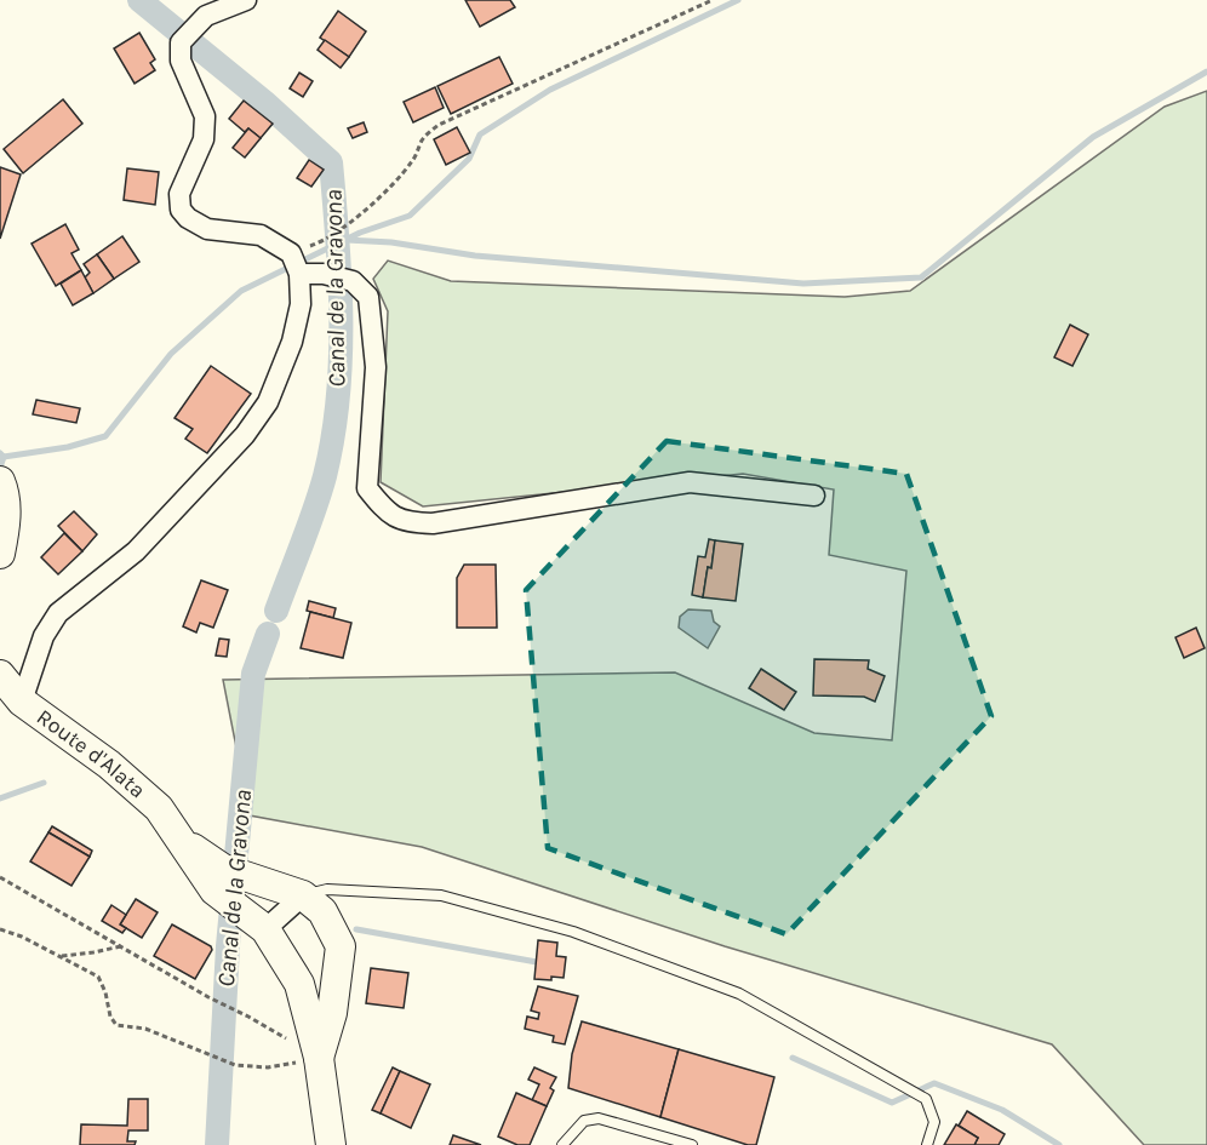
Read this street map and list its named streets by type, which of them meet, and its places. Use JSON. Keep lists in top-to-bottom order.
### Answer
{
  "streets": {
    "street": ["Route d'Alata"]
  },
  "water": ["Canal de la Gravona"]
}
